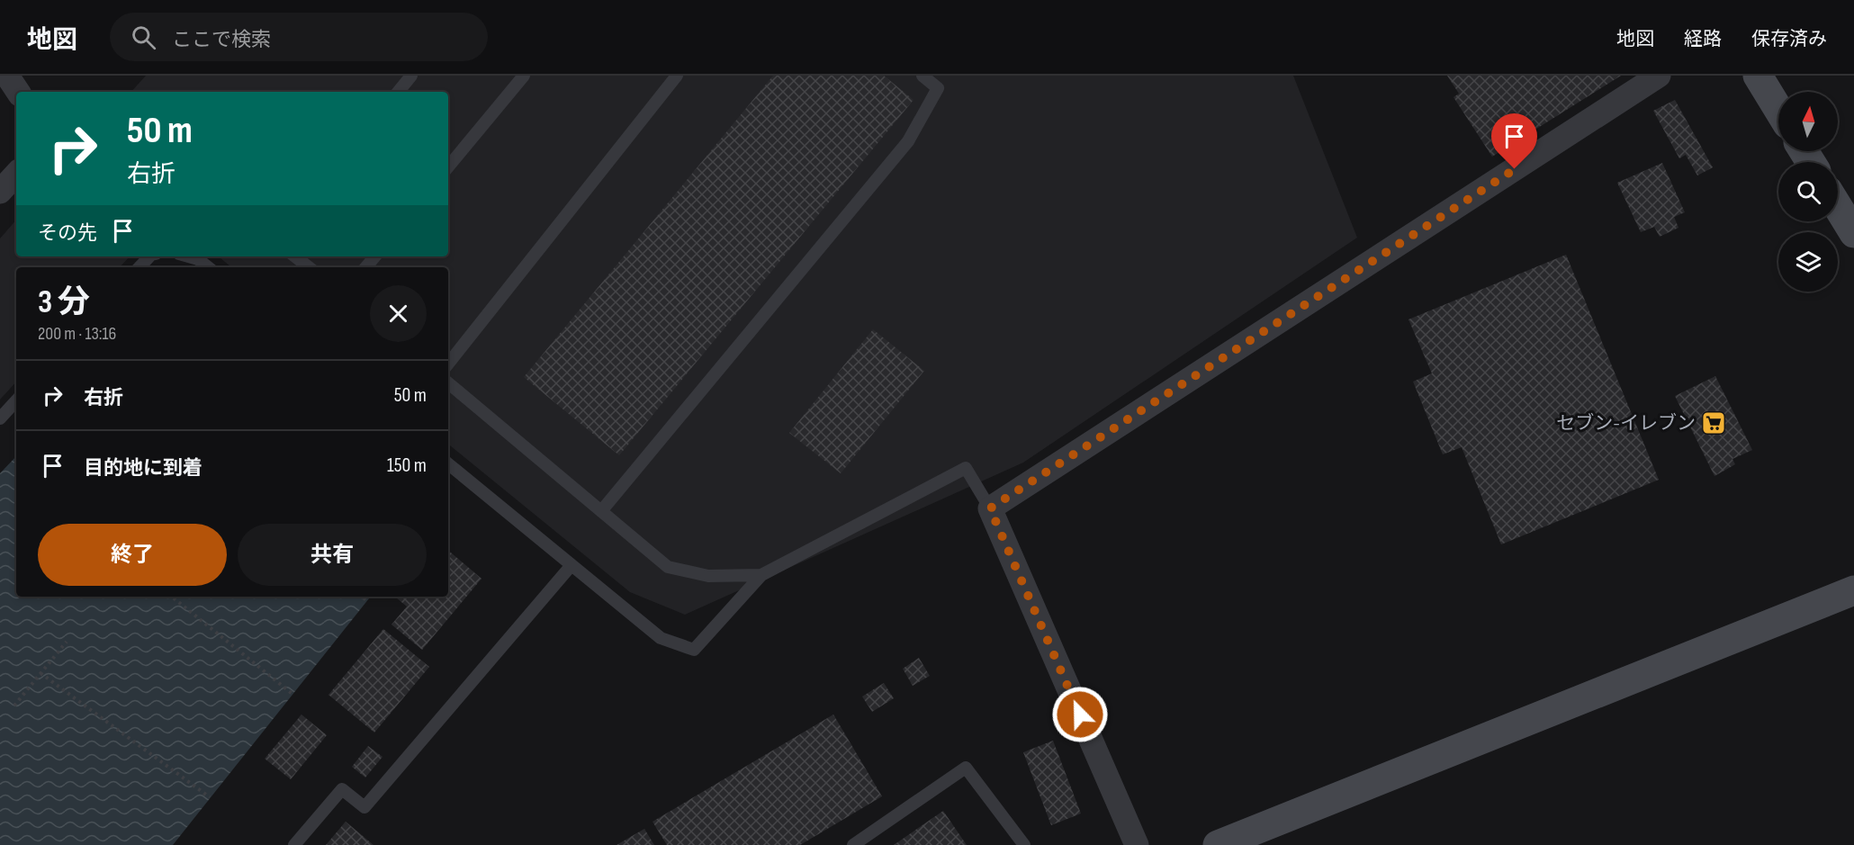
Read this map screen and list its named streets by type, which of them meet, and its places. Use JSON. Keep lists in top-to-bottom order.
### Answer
{
  "places": {
    "supermarket": ["セブン-イレブン"]
  },
  "north": "top",
  "page": {
    "header": "地図",
    "search": "ここで検索",
    "nav": ["地図", "経路", "保存済み"],
    "turn": ["50 m", "右折"],
    "then": "その先",
    "heading": ["3 分", "200 m · 13:16"],
    "list": [
      {
        "name": "右折",
        "value": "50 m"
      },
      {
        "name": "目的地に到着",
        "value": "150 m"
      }
    ],
    "buttons": ["終了", "共有"]
  }
}
